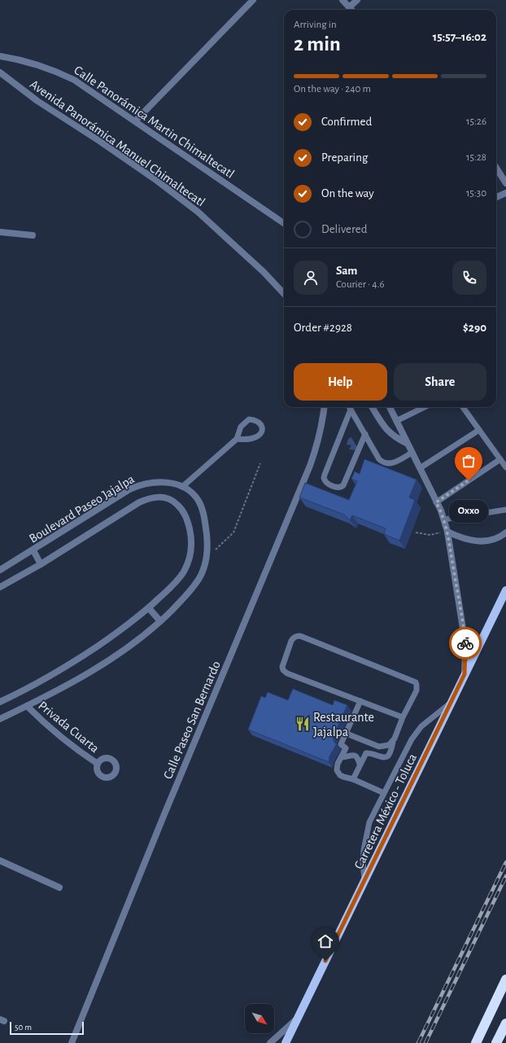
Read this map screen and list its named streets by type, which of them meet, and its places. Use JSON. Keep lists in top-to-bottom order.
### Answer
{
  "streets": {
    "main road": ["Carretera México - Toluca"],
    "street": [
      "Calle Panorámica Martin Chimaltecatl",
      "Avenida Panorámica Manuel Chimaltecatl",
      "Boulevard Paseo Jajalpa",
      "Calle Paseo San Bernardo",
      "Privada Cuarta"
    ]
  },
  "crossings": [
    ["Boulevard Paseo Jajalpa", "Privada Cuarta"]
  ],
  "places": {
    "other": ["Oxxo"],
    "restaurant": ["Restaurante Jajalpa"]
  },
  "scale_bar": "50 m",
  "north": "bottom right",
  "page": {
    "heading": ["2 min", "Arriving in", "15:57–16:02"],
    "panel": [
      "Sam",
      "Courier · 4.6",
      "Order #2928",
      "$290"
    ],
    "bar": "On the way · 240 m",
    "list": [
      ["Confirmed", "15:26"],
      ["Preparing", "15:28"],
      ["On the way", "15:30"],
      "Delivered"
    ],
    "buttons": ["Help", "Share"],
    "bubble": "Oxxo",
    "scale": "50 m"
  }
}
